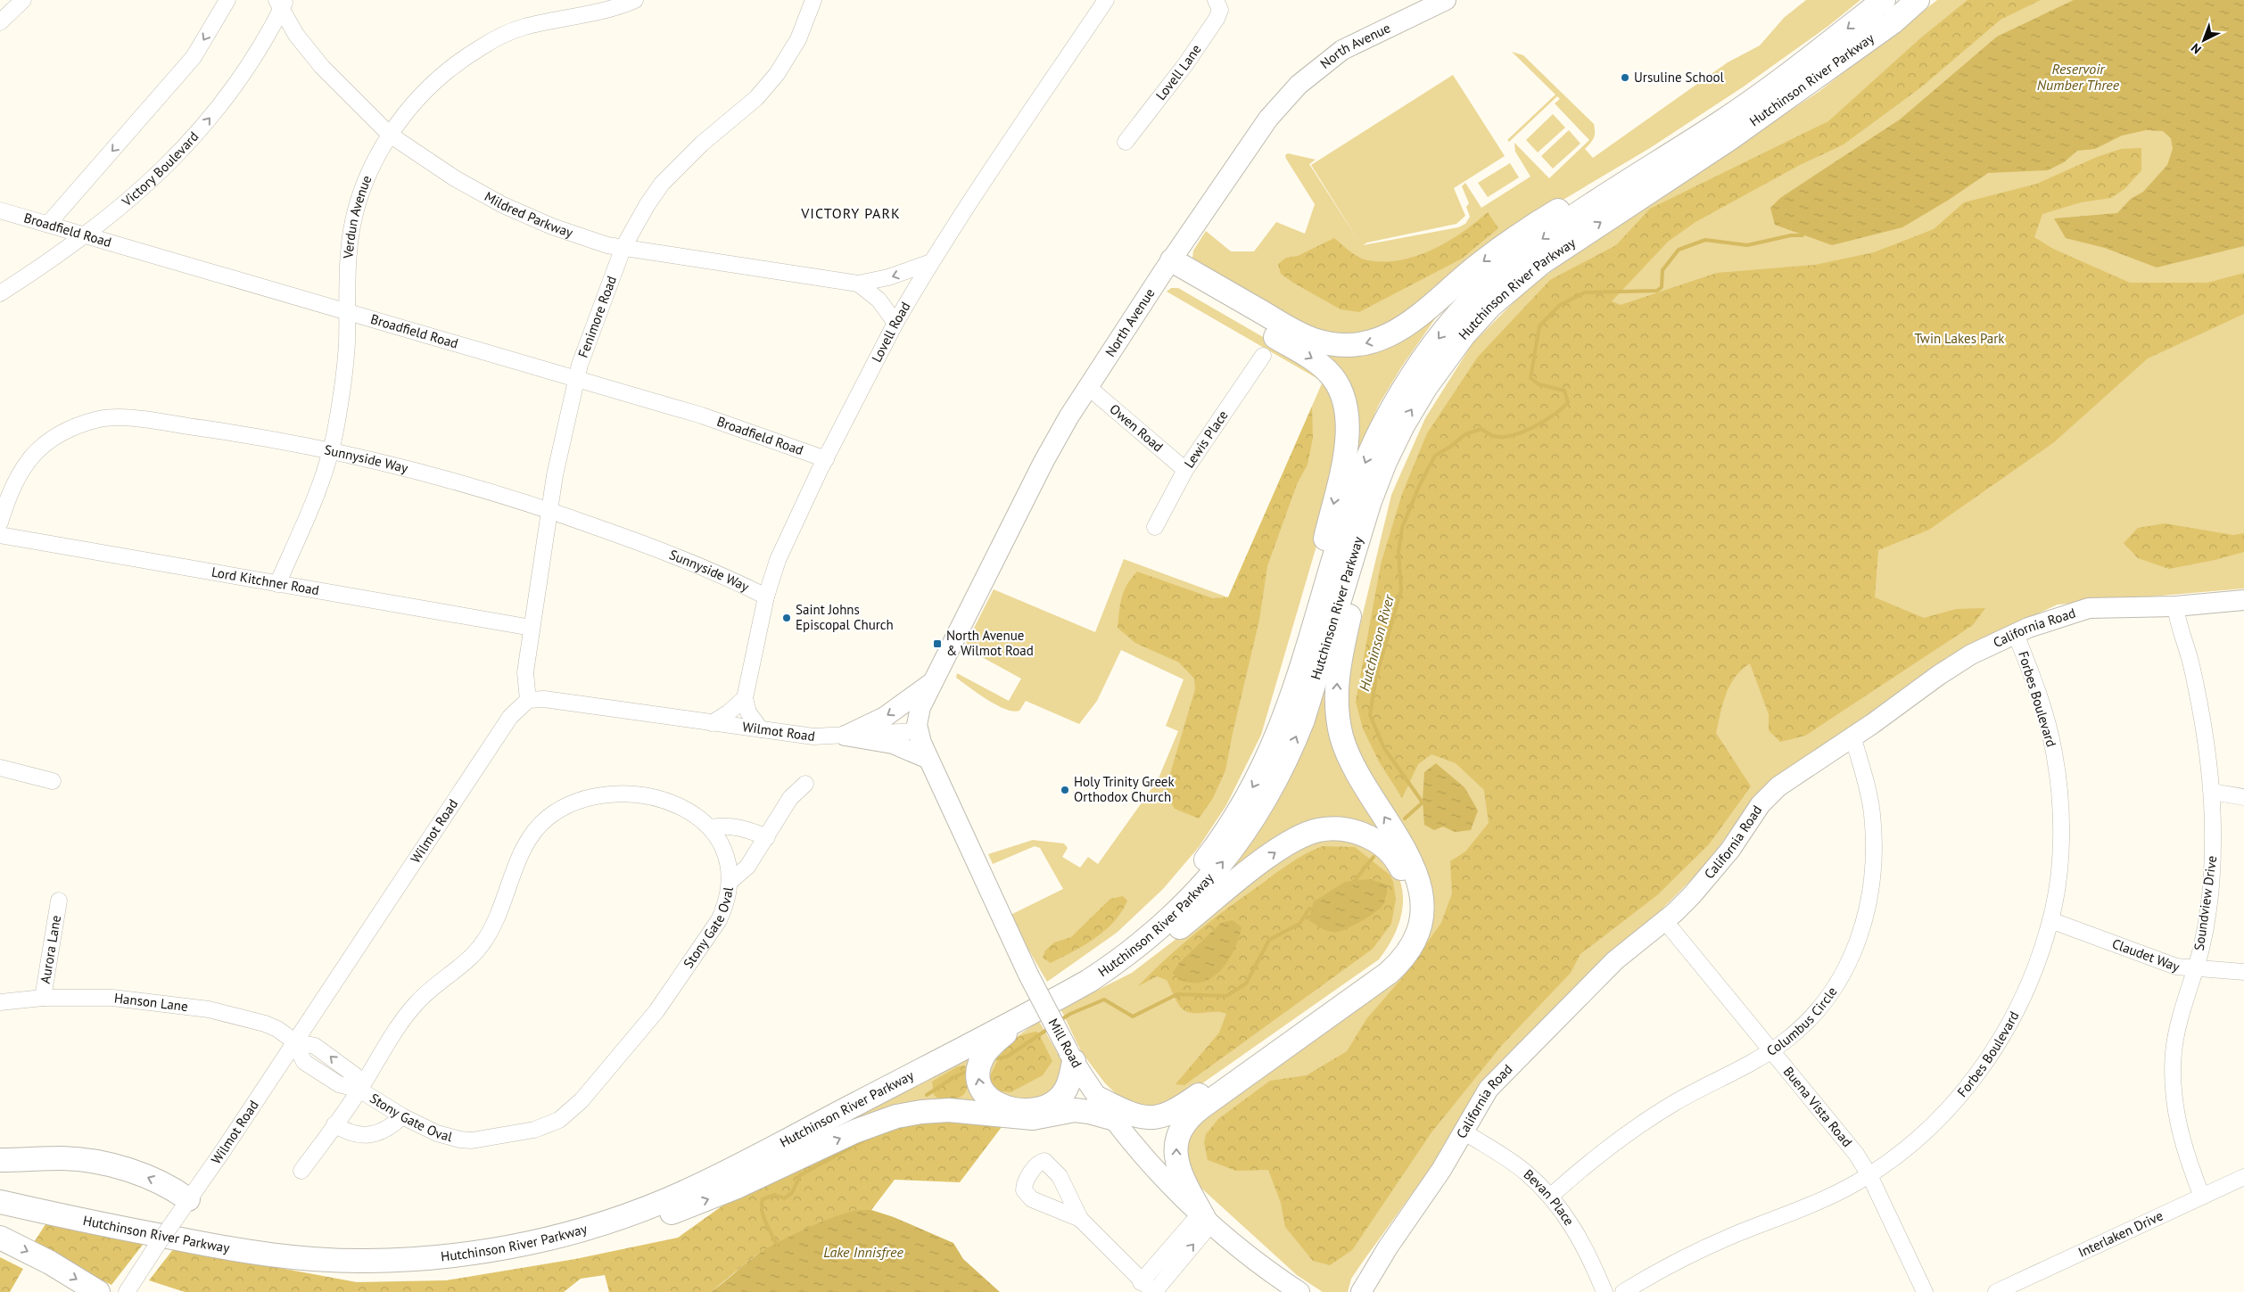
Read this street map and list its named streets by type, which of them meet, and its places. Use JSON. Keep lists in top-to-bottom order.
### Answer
{
  "streets": {
    "highway": ["Hutchinson River Parkway"],
    "main road": ["North Avenue", "California Road", "Mill Road"],
    "street": [
      "Lovell Lane",
      "Victory Boulevard",
      "Mildred Parkway",
      "Verdun Avenue",
      "Broadfield Road",
      "Fenimore Road",
      "Lovell Road",
      "Owen Road",
      "Lewis Place",
      "Sunnyside Way",
      "Lord Kitchner Road",
      "Forbes Boulevard",
      "Wilmot Road",
      "Soundview Drive",
      "Stony Gate Oval",
      "Aurora Lane",
      "Claudet Way",
      "Hanson Lane",
      "Columbus Circle",
      "Buena Vista Road",
      "Bevan Place",
      "Interlaken Drive"
    ]
  },
  "crossings": [
    ["North Avenue", "Owen Road"],
    ["North Avenue", "Wilmot Road"],
    ["North Avenue", "Mill Road"],
    ["Victory Boulevard", "Mildred Parkway"],
    ["Victory Boulevard", "Broadfield Road"],
    ["Mildred Parkway", "Verdun Avenue"],
    ["Mildred Parkway", "Fenimore Road"],
    ["Mildred Parkway", "Lovell Road"],
    ["Verdun Avenue", "Broadfield Road"],
    ["Verdun Avenue", "Sunnyside Way"],
    ["Verdun Avenue", "Lord Kitchner Road"],
    ["Broadfield Road", "Fenimore Road"],
    ["Broadfield Road", "Lovell Road"],
    ["Fenimore Road", "Sunnyside Way"],
    ["Fenimore Road", "Lord Kitchner Road"],
    ["Fenimore Road", "Wilmot Road"],
    ["Lovell Road", "Sunnyside Way"],
    ["Owen Road", "Lewis Place"],
    ["California Road", "Forbes Boulevard"],
    ["California Road", "Soundview Drive"],
    ["California Road", "Columbus Circle"],
    ["California Road", "Buena Vista Road"],
    ["California Road", "Bevan Place"],
    ["Forbes Boulevard", "Claudet Way"],
    ["Forbes Boulevard", "Buena Vista Road"],
    ["Wilmot Road", "Stony Gate Oval"],
    ["Wilmot Road", "Hanson Lane"],
    ["Wilmot Road", "Mill Road"],
    ["Soundview Drive", "Claudet Way"],
    ["Soundview Drive", "Interlaken Drive"],
    ["Stony Gate Oval", "Hanson Lane"],
    ["Aurora Lane", "Hanson Lane"],
    ["Columbus Circle", "Buena Vista Road"],
    ["Columbus Circle", "Bevan Place"]
  ],
  "districts": ["VICTORY PARK"],
  "water": ["Reservoir Number Three", "Hutchinson River", "Lake Innisfree"],
  "parks": ["Twin Lakes Park"],
  "places": {
    "other": ["Ursuline School", "Saint Johns Episcopal Church", "Holy Trinity Greek Orthodox Church"],
    "transit": ["North Avenue & Wilmot Road"]
  },
  "north": "bottom left"
}
